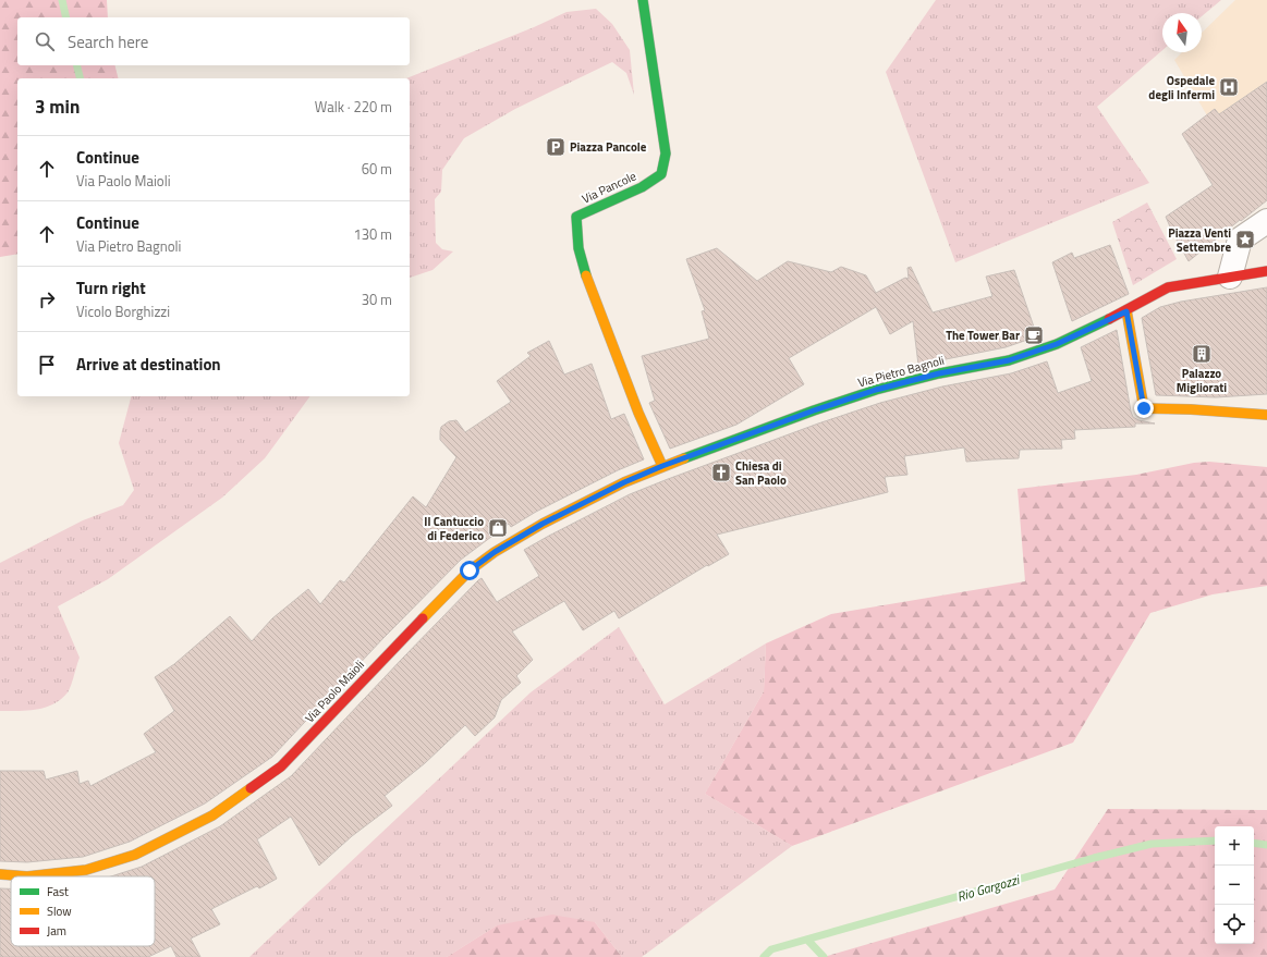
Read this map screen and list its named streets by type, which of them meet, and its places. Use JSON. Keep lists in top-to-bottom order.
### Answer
{
  "streets": {
    "street": ["Via Pancole", "Via Pietro Bagnoli", "Via Paolo Maioli"]
  },
  "crossings": [
    ["Via Pancole", "Via Pietro Bagnoli"],
    ["Via Pancole", "Via Paolo Maioli"],
    ["Via Pietro Bagnoli", "Via Paolo Maioli"]
  ],
  "water": ["Rio Gargozzi"],
  "places": {
    "hospital": ["Ospedale degli Infermi"],
    "parking": ["Piazza Pancole"],
    "place": ["Piazza Venti Settembre"],
    "cafe": ["The Tower Bar"],
    "building": ["Palazzo Migliorati"],
    "church": ["Chiesa di San Paolo"],
    "shop": ["Il Cantuccio di Federico"]
  },
  "legend": ["Fast", "Slow", "Jam"],
  "north": "top",
  "page": {
    "search": "Search here",
    "heading": ["3 min", "Walk · 220 m"],
    "list": [
      ["Continue", "Via Paolo Maioli", "60 m"],
      ["Continue", "Via Pietro Bagnoli", "130 m"],
      ["Turn right", "Vicolo Borghizzi", "30 m"],
      "Arrive at destination"
    ],
    "map_buttons": ["+", "−"]
  }
}
